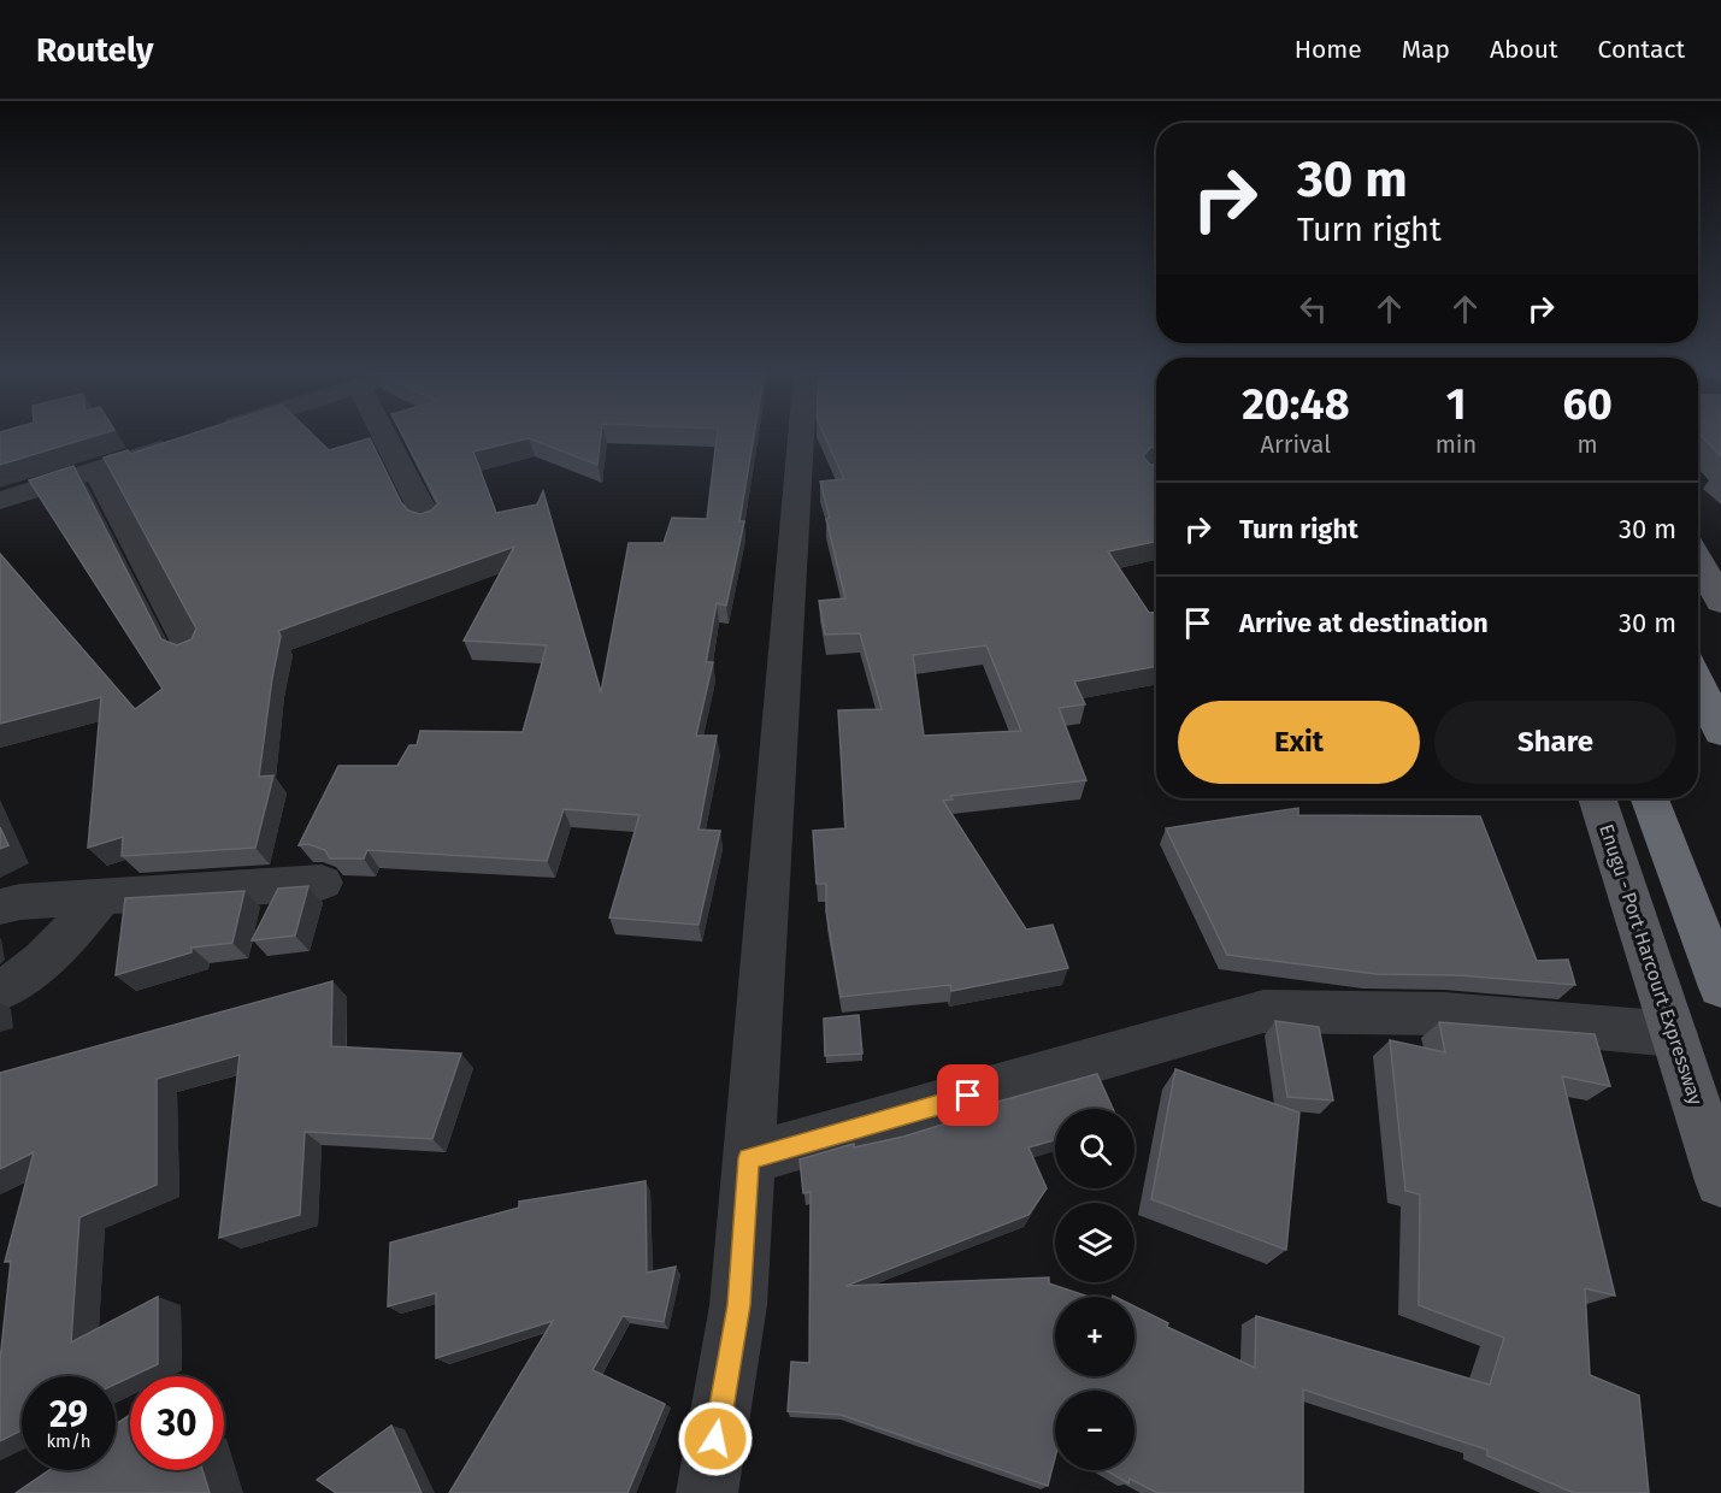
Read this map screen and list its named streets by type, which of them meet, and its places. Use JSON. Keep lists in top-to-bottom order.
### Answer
{
  "streets": {
    "main road": ["Enugu - Port Harcourt Expressway"]
  },
  "page": {
    "header": "Routely",
    "nav": [
      "Home",
      "Map",
      "About",
      "Contact"
    ],
    "turn": ["30 m", "Turn right"],
    "eta": [
      "20:48",
      "Arrival",
      "1",
      "min",
      "60",
      "m"
    ],
    "list": [
      {
        "name": "Turn right",
        "value": "30 m"
      },
      {
        "name": "Arrive at destination",
        "value": "30 m"
      }
    ],
    "buttons": ["Exit", "Share"],
    "map_buttons": ["+", "−"],
    "speed": "29 km/h",
    "limit": "30"
  }
}
